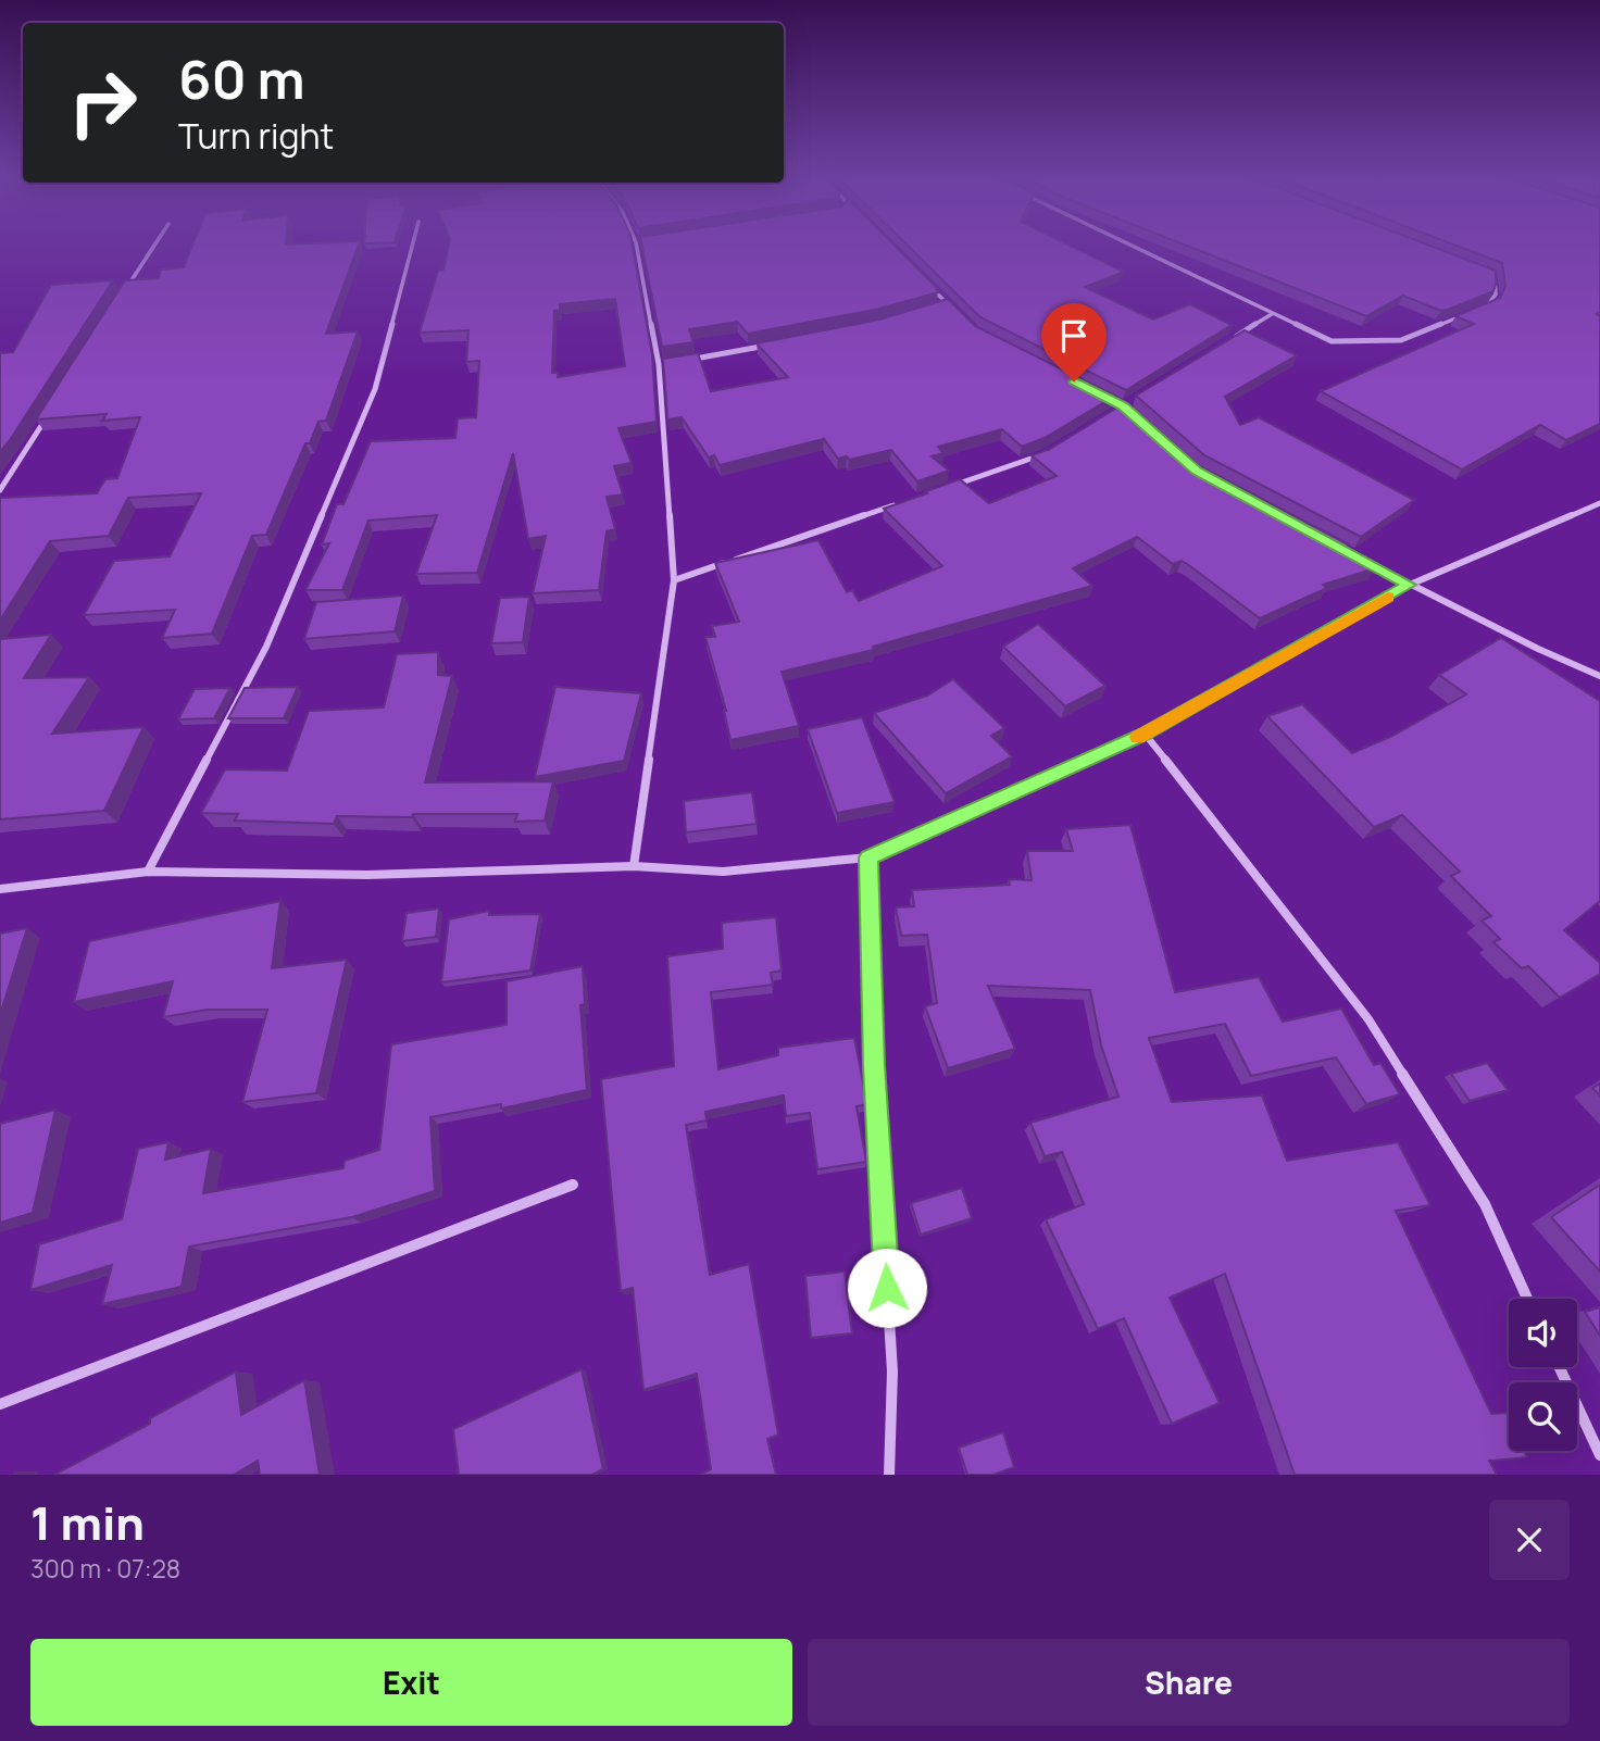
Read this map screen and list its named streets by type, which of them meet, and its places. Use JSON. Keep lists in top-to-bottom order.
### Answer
{
  "page": {
    "turn": ["60 m", "Turn right"],
    "heading": ["1 min", "300 m · 07:28"],
    "buttons": ["Exit", "Share"]
  }
}
